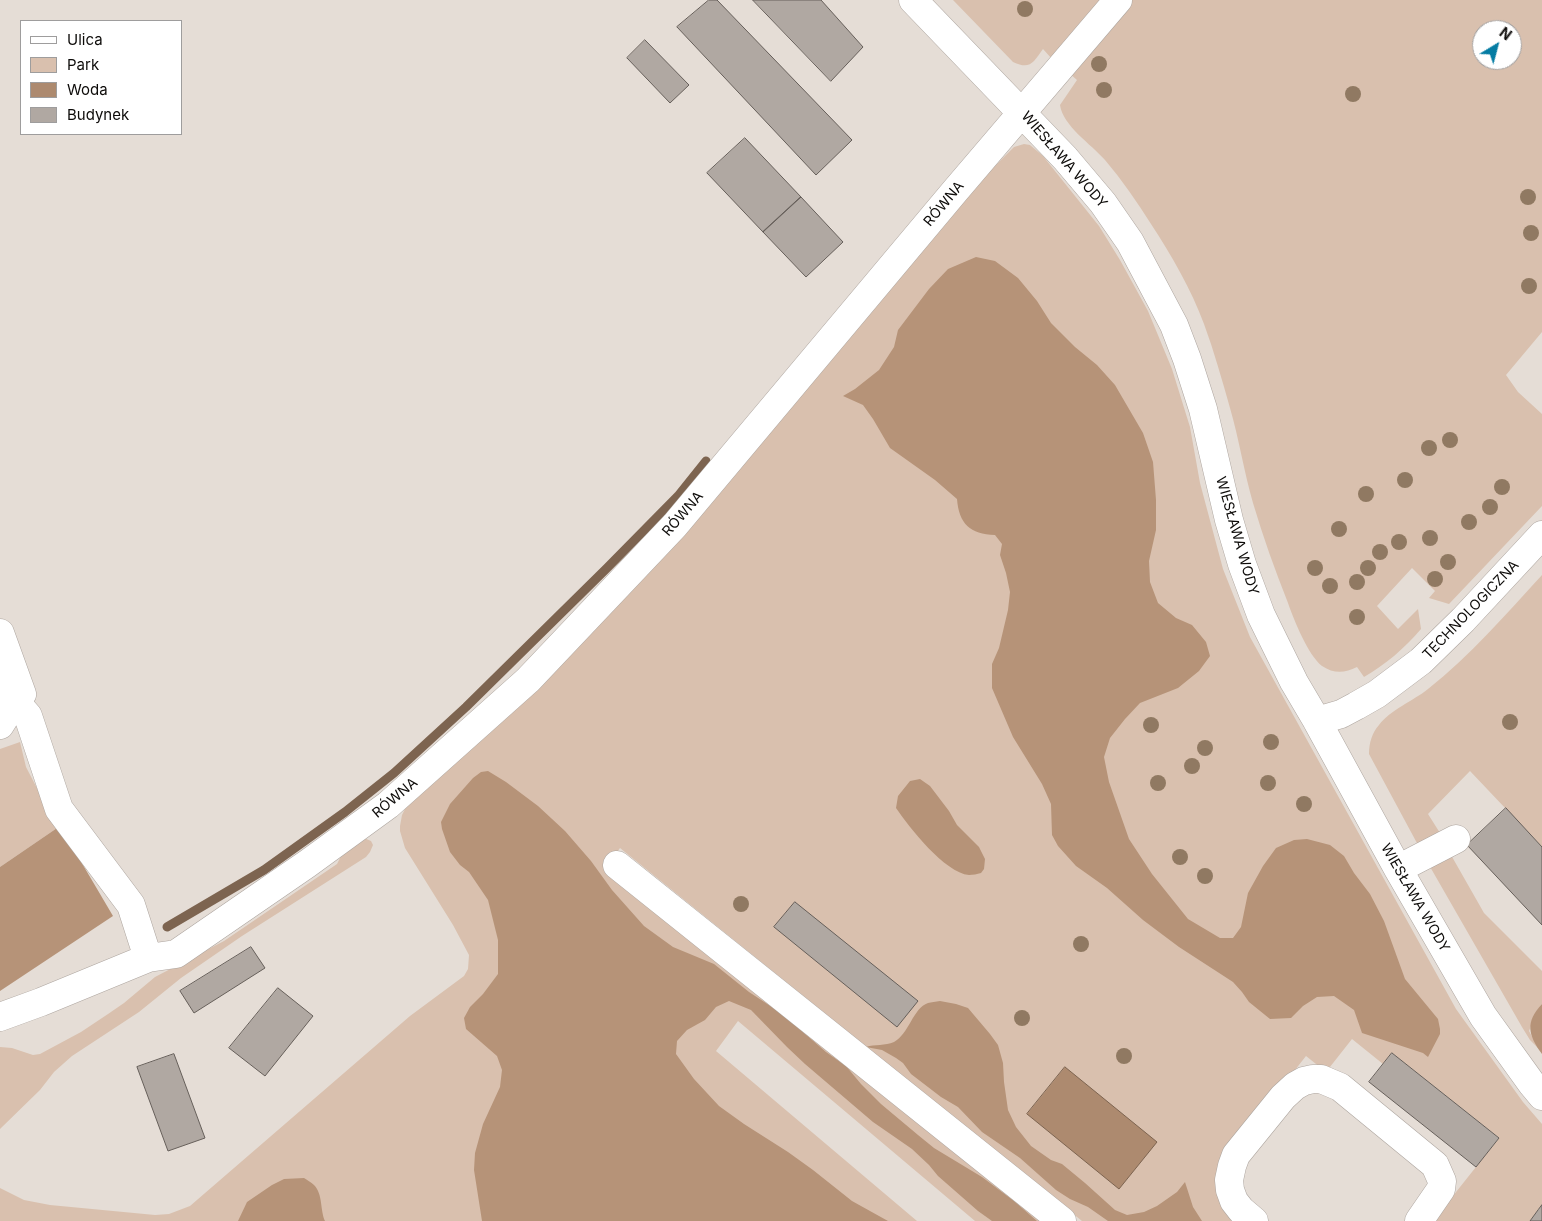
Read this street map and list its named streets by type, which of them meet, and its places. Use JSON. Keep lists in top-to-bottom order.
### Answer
{
  "streets": {
    "street": ["WIESŁAWA WODY", "RÓWNA", "TECHNOLOGICZNA"]
  },
  "crossings": [
    ["WIESŁAWA WODY", "RÓWNA"],
    ["WIESŁAWA WODY", "TECHNOLOGICZNA"]
  ],
  "legend": [
    "Ulica",
    "Park",
    "Woda",
    "Budynek"
  ],
  "north": "top right"
}
